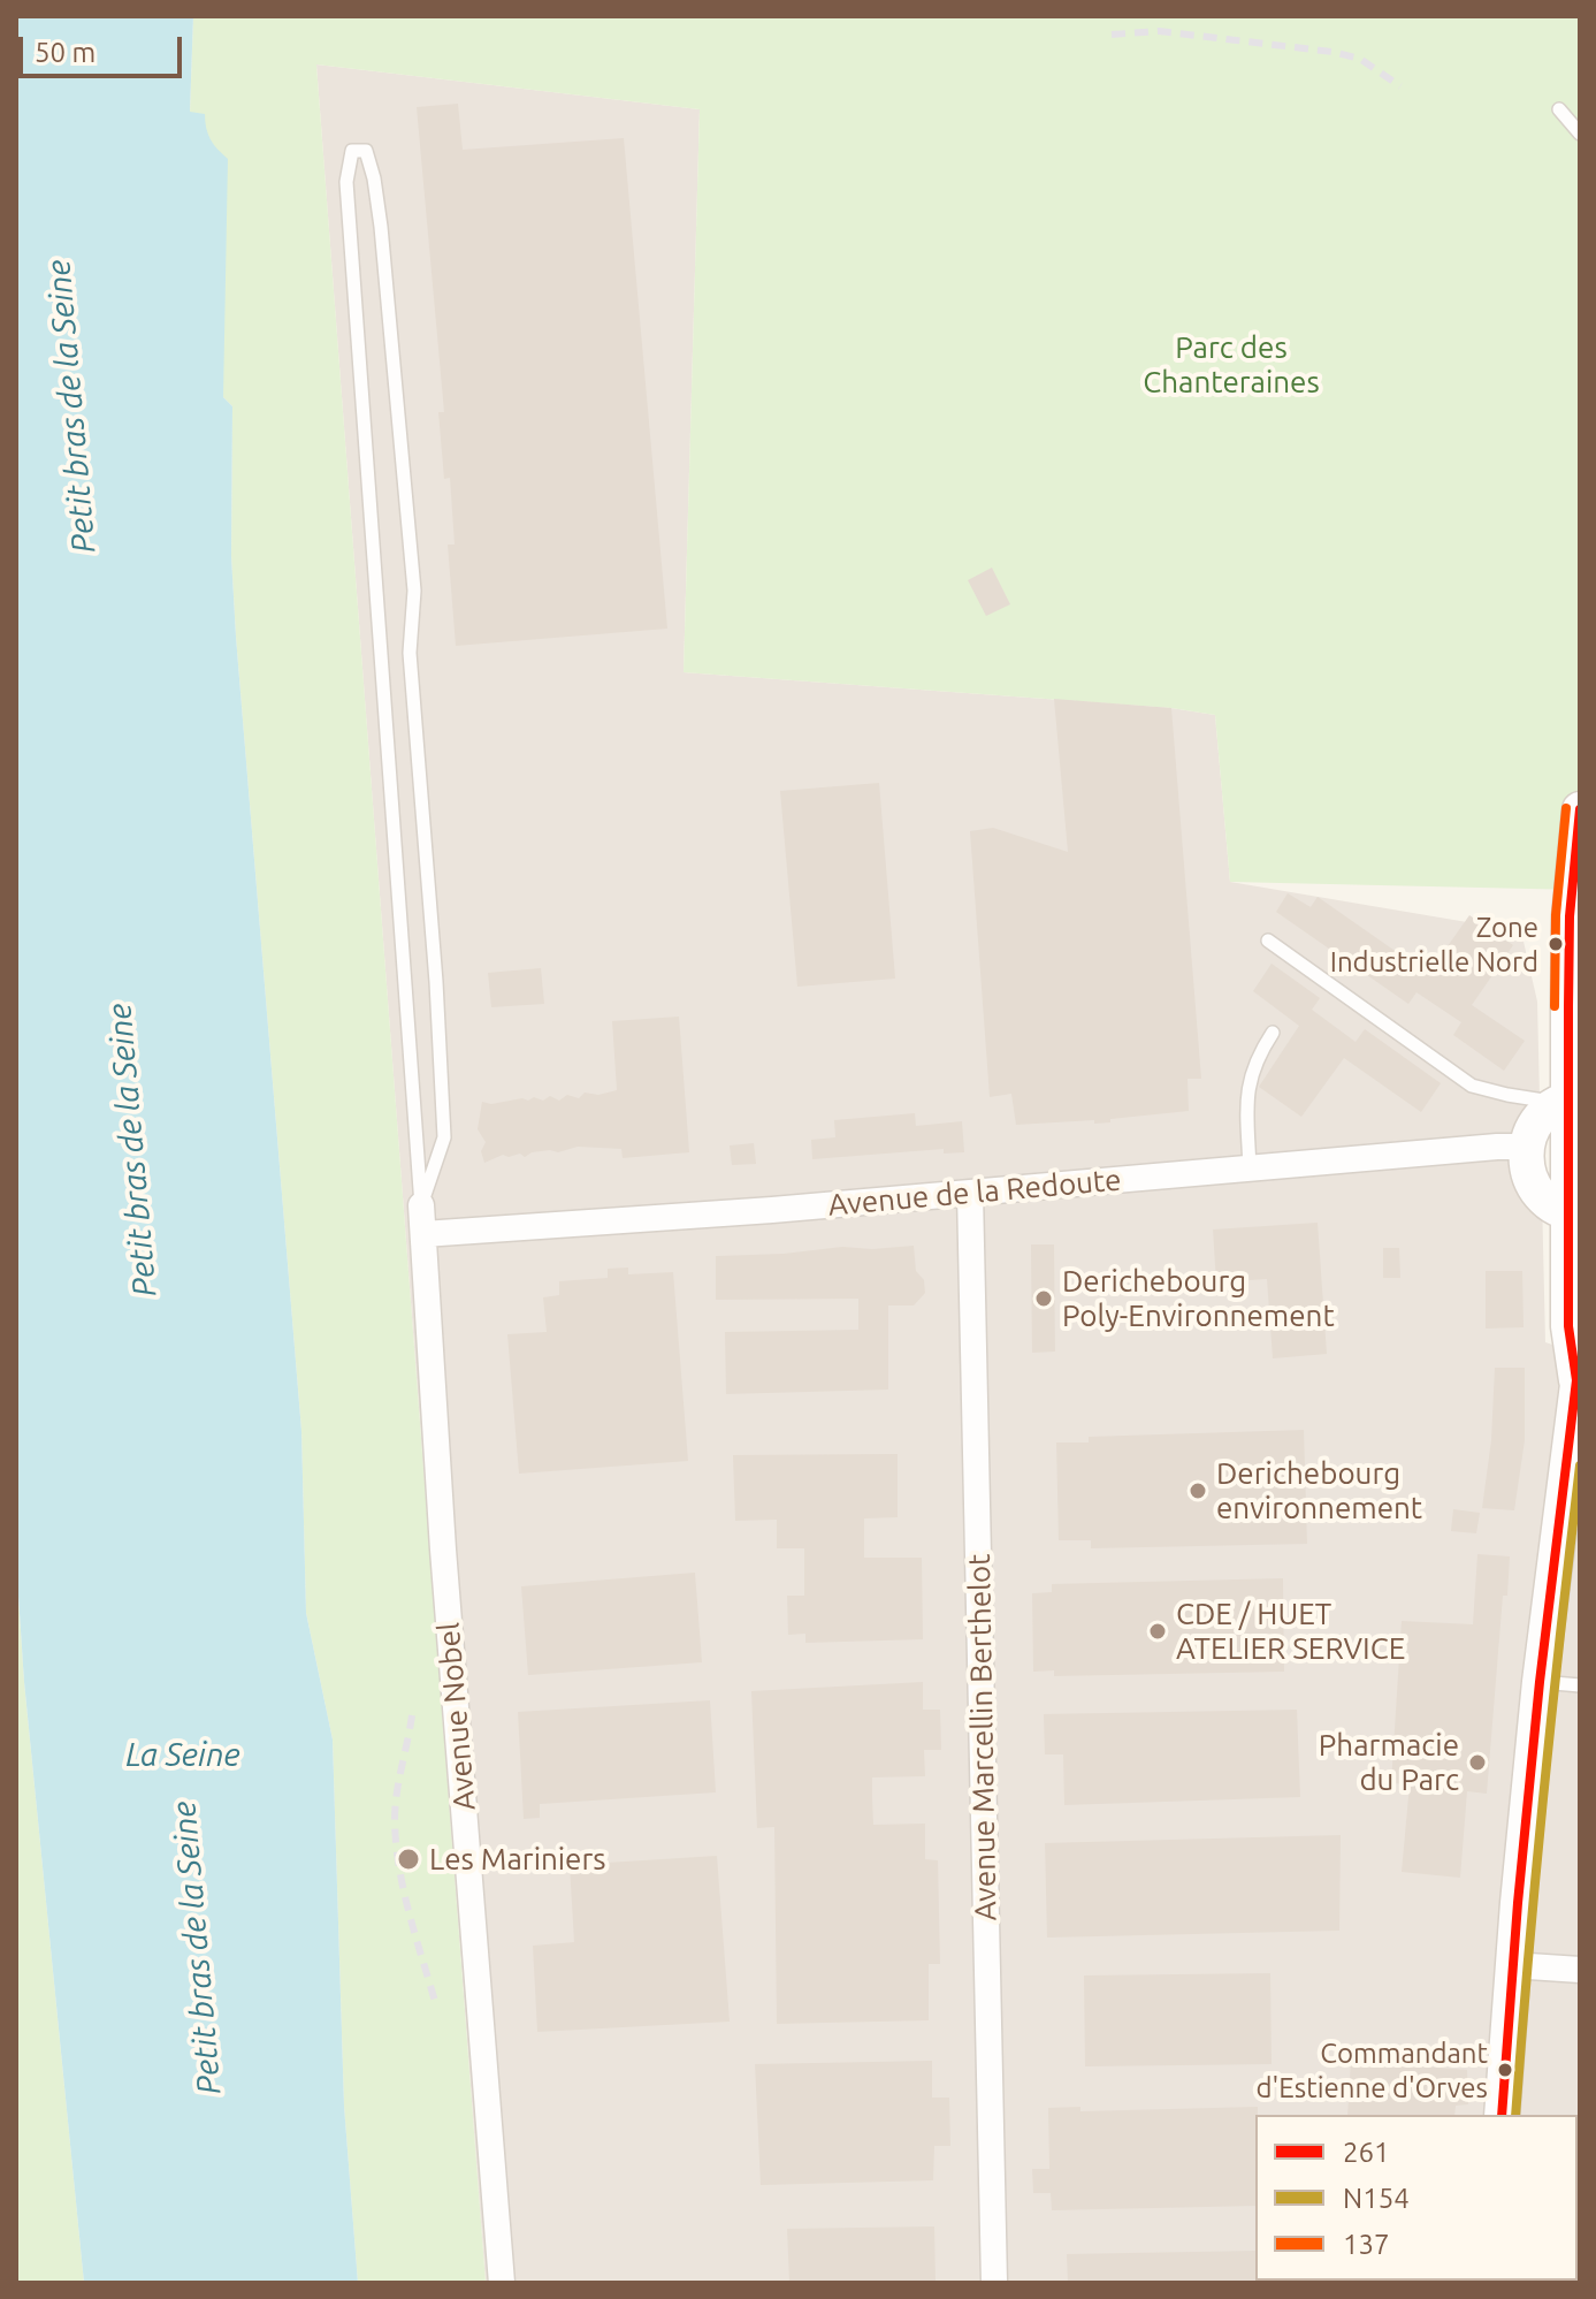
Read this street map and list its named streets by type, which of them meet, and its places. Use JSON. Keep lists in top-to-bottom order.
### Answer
{
  "streets": {
    "street": ["Avenue de la Redoute", "Avenue Nobel", "Avenue Marcellin Berthelot"]
  },
  "crossings": [
    ["Avenue de la Redoute", "Avenue Nobel"],
    ["Avenue de la Redoute", "Avenue Marcellin Berthelot"]
  ],
  "water": ["Petit bras de la Seine", "La Seine"],
  "parks": ["Parc des Chanteraines"],
  "places": [
    "Zone Industrielle Nord",
    "Derichebourg Poly-Environnement",
    "Derichebourg environnement",
    "CDE / HUET ATELIER SERVICE",
    "Pharmacie du Parc",
    "Les Mariniers",
    "Commandant d'Estienne d'Orves"
  ],
  "lines": ["transit line 137", "transit line 261", "transit line N154"],
  "legend": ["261", "N154", "137"],
  "scale_bar": "50 m"
}
